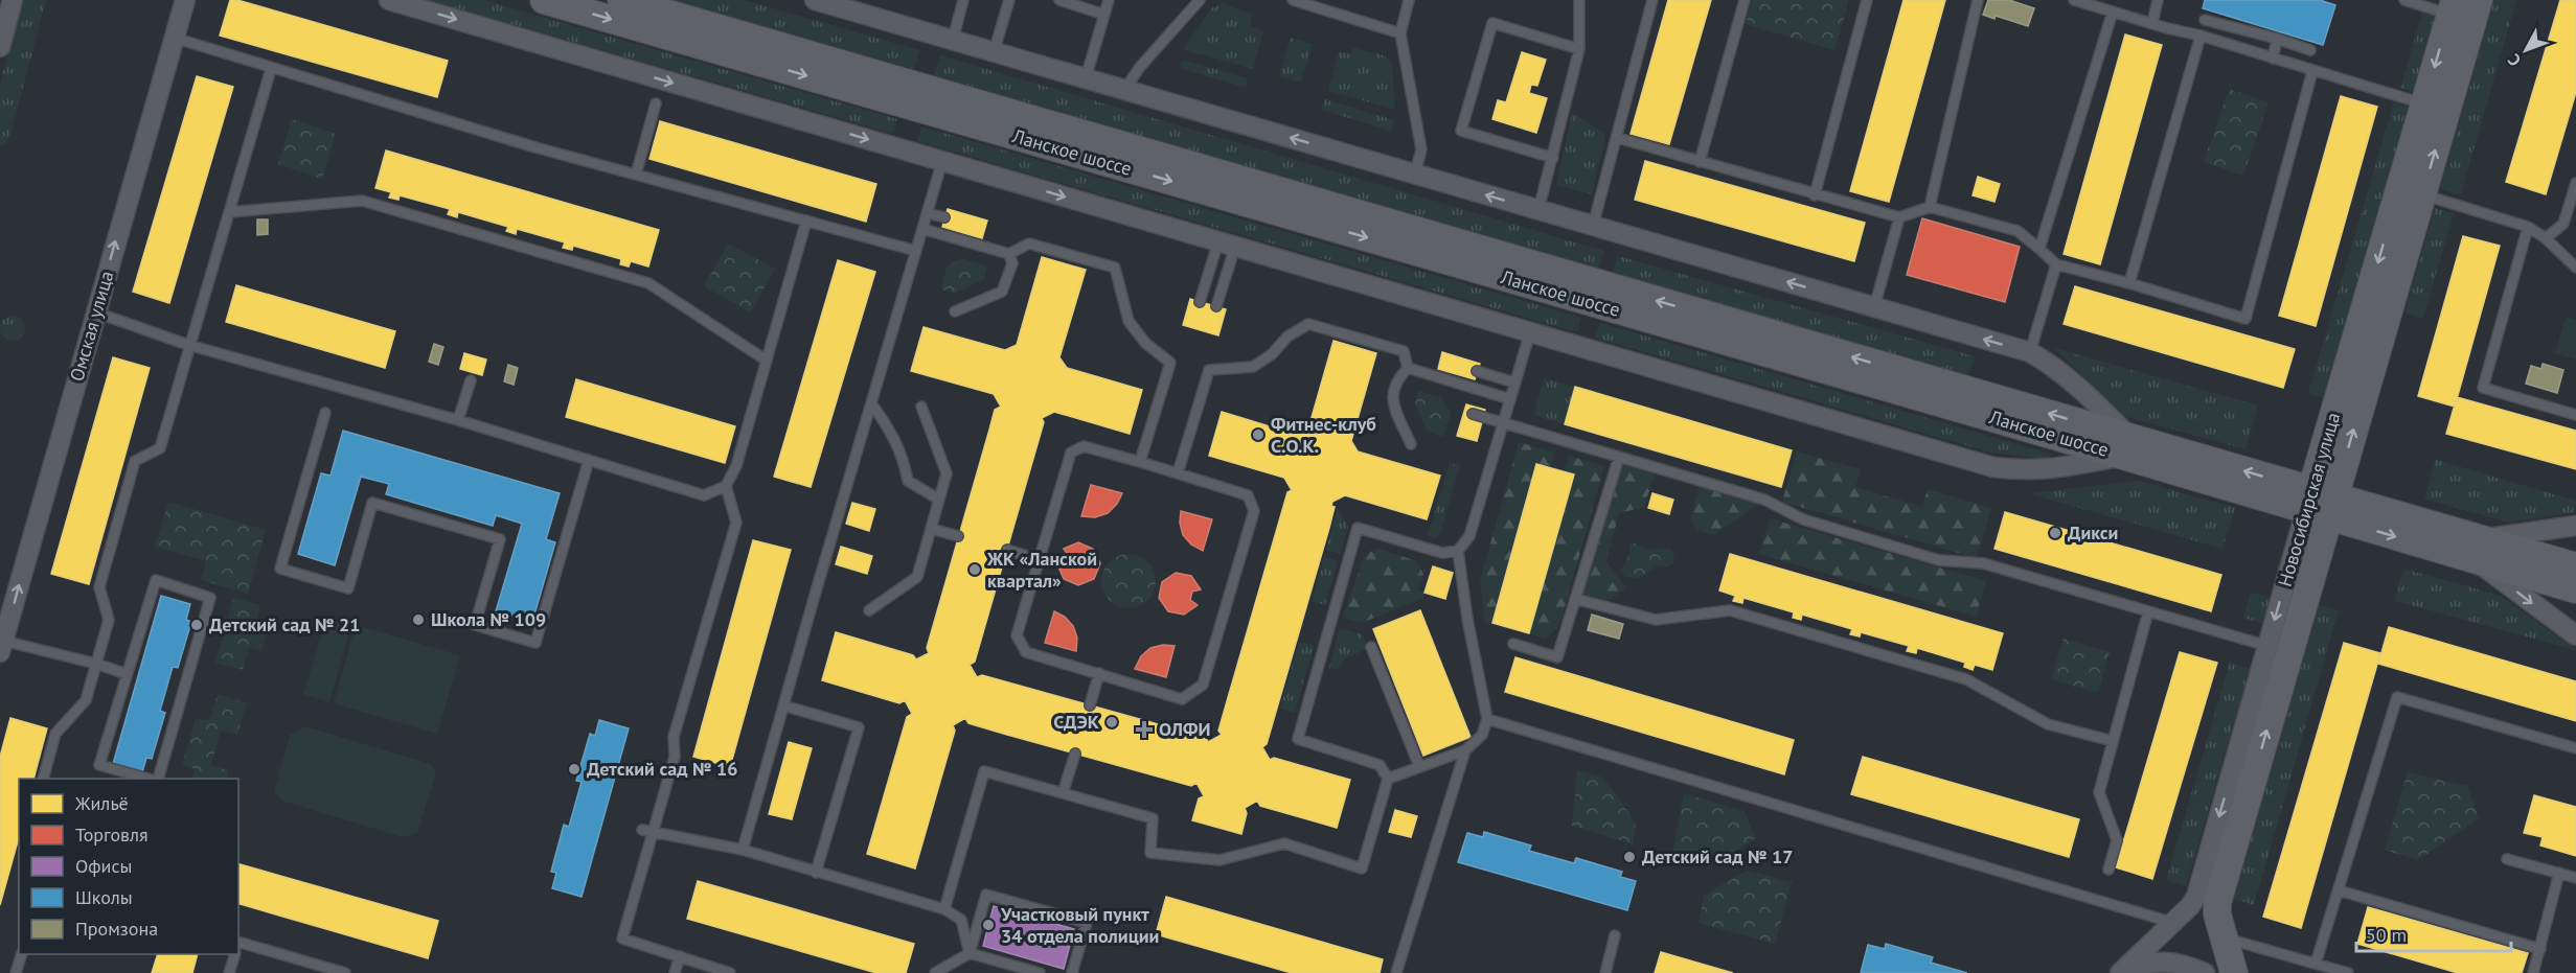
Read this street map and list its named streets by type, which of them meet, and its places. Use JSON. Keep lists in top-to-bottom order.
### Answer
{
  "streets": {
    "main road": ["Ланское шоссе", "Новосибирская улица"],
    "street": ["Омская улица"]
  },
  "crossings": [
    ["Ланское шоссе", "Новосибирская улица"]
  ],
  "one_way": ["Омская улица"],
  "places": {
    "other": [
      "Фитнес-клуб С.О.К.",
      "Дикси",
      "ЖК «Ланской квартал»",
      "Школа № 109",
      "Детский сад № 21",
      "СДЭК",
      "Детский сад № 16",
      "Детский сад № 17",
      "Участковый пункт 34 отдела полиции"
    ],
    "health": ["ОЛФИ"]
  },
  "legend": [
    "Жильё",
    "Торговля",
    "Офисы",
    "Школы",
    "Промзона"
  ],
  "scale_bar": "50 m",
  "north": "bottom left"
}
